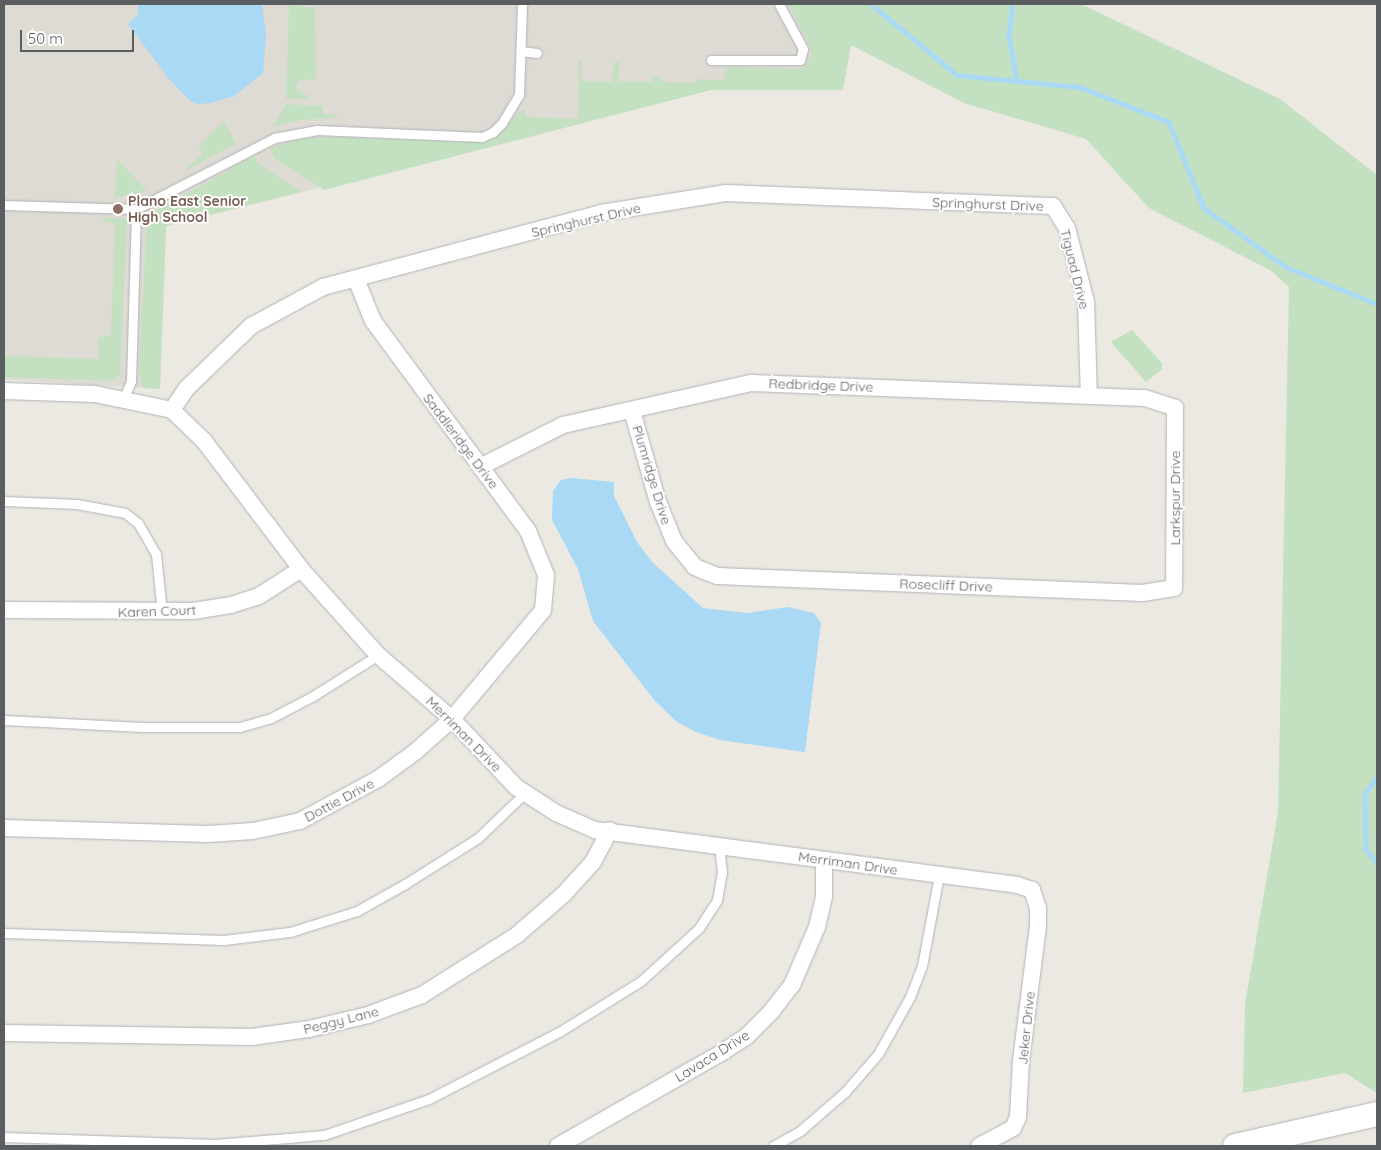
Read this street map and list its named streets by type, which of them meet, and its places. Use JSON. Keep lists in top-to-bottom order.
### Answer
{
  "streets": {
    "street": [
      "Springhurst Drive",
      "Tiguad Drive",
      "Redbridge Drive",
      "Saddleridge Drive",
      "Plumridge Drive",
      "Larkspur Drive",
      "Rosecliff Drive",
      "Karen Court",
      "Merriman Drive",
      "Dottie Drive",
      "Peggy Lane",
      "Jeker Drive",
      "Lavaca Drive"
    ]
  },
  "crossings": [
    ["Springhurst Drive", "Tiguad Drive"],
    ["Springhurst Drive", "Saddleridge Drive"],
    ["Springhurst Drive", "Merriman Drive"],
    ["Tiguad Drive", "Redbridge Drive"],
    ["Redbridge Drive", "Saddleridge Drive"],
    ["Redbridge Drive", "Plumridge Drive"],
    ["Redbridge Drive", "Larkspur Drive"],
    ["Saddleridge Drive", "Dottie Drive"],
    ["Plumridge Drive", "Rosecliff Drive"],
    ["Larkspur Drive", "Rosecliff Drive"],
    ["Karen Court", "Merriman Drive"],
    ["Merriman Drive", "Dottie Drive"],
    ["Merriman Drive", "Peggy Lane"],
    ["Merriman Drive", "Jeker Drive"],
    ["Merriman Drive", "Lavaca Drive"]
  ],
  "places": ["Plano East Senior High School"],
  "scale_bar": "50 m"
}
